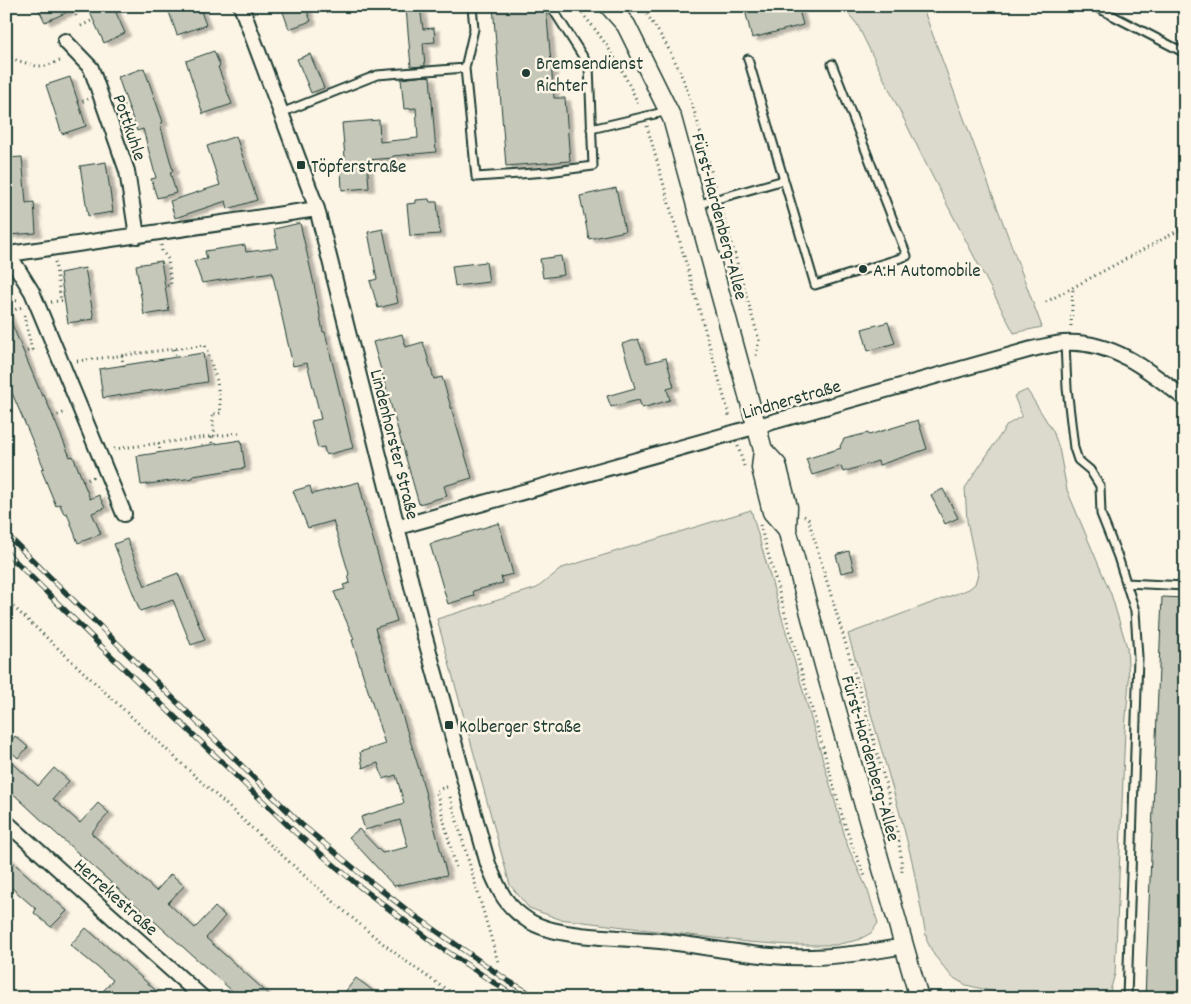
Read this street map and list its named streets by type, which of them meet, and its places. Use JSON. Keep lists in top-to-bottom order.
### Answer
{
  "streets": {
    "street": [
      "Pottkuhle",
      "Fürst-Hardenberg-Allee",
      "Lindnerstraße",
      "Lindenhorster Straße",
      "Herrekestraße"
    ]
  },
  "crossings": [
    ["Fürst-Hardenberg-Allee", "Lindnerstraße"],
    ["Fürst-Hardenberg-Allee", "Lindenhorster Straße"],
    ["Lindnerstraße", "Lindenhorster Straße"]
  ],
  "places": {
    "other": ["Bremsendienst Richter", "A.H Automobile"],
    "transit": ["Töpferstraße", "Kolberger Straße"]
  }
}
